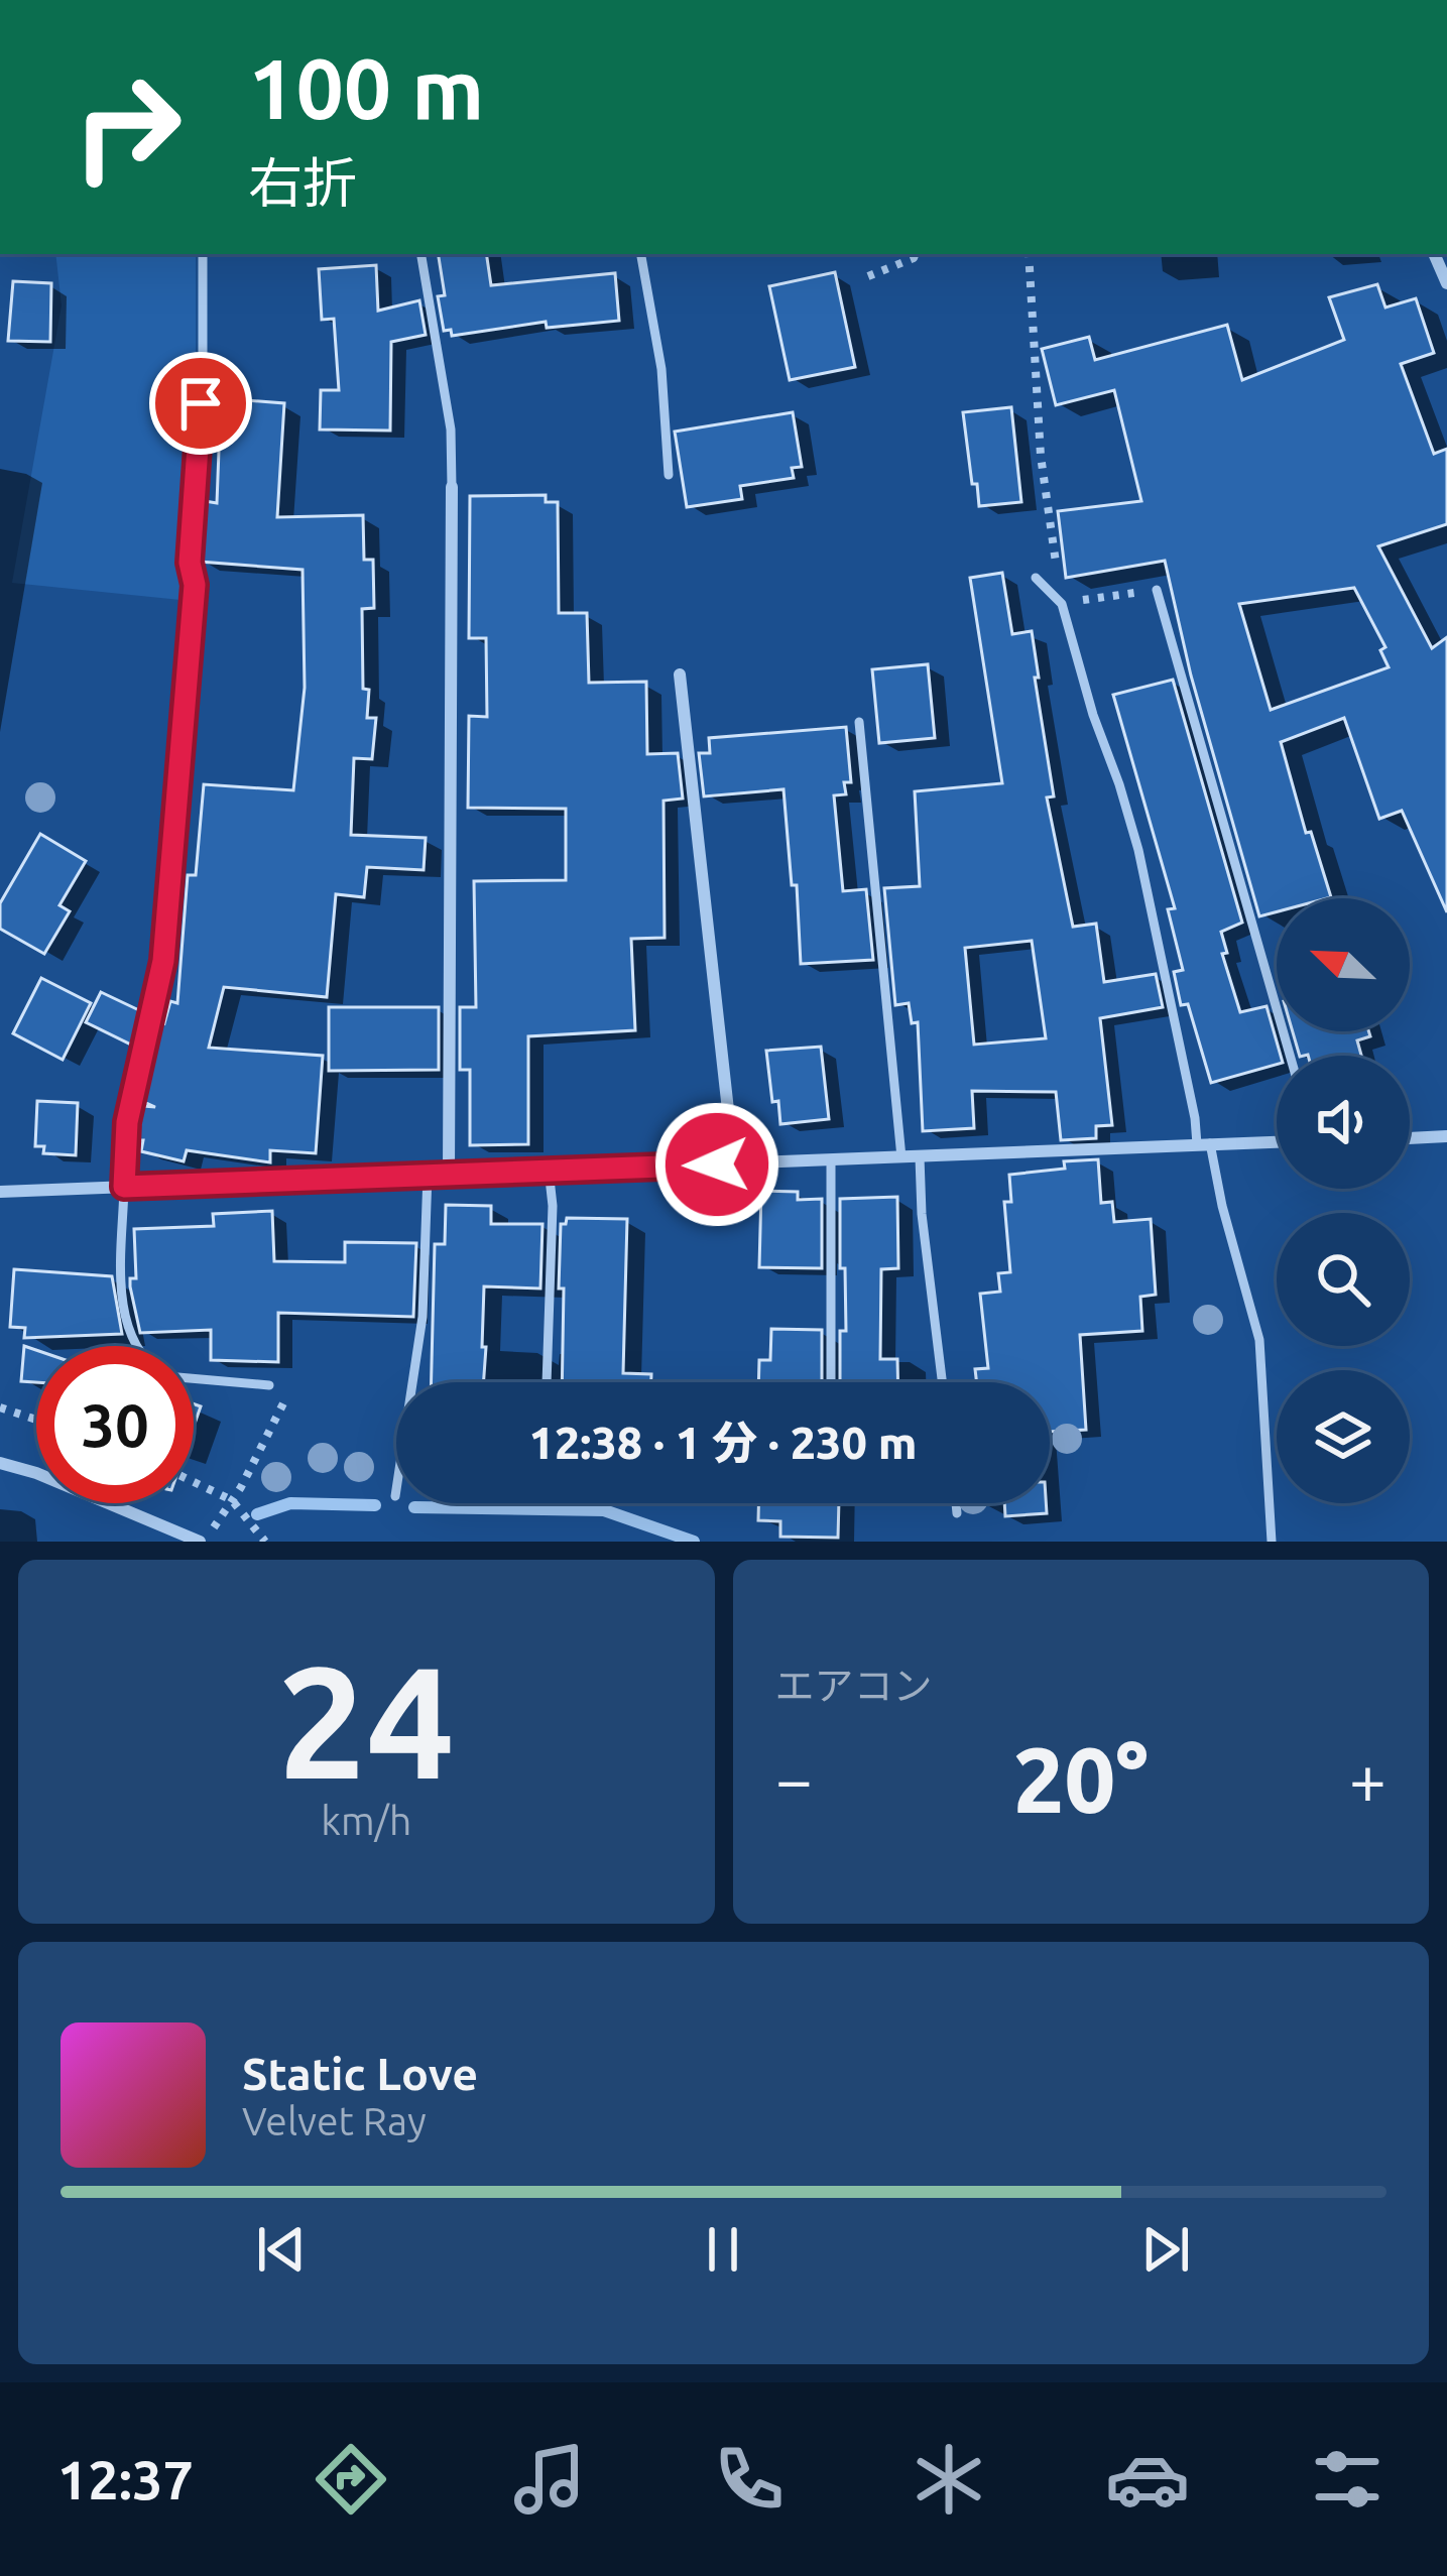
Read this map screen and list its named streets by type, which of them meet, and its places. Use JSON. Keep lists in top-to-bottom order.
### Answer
{
  "north": "top left",
  "page": {
    "turn": ["100 m", "右折"],
    "limit": "30",
    "trip": "12:38 · 1 分 · 230 m",
    "tile": [
      ["24", "km/h"],
      "エアコン"
    ],
    "heat": ["−", "20°", "+"],
    "song": ["Static Love", "Velvet Ray"],
    "tabs": "12:37"
  }
}
